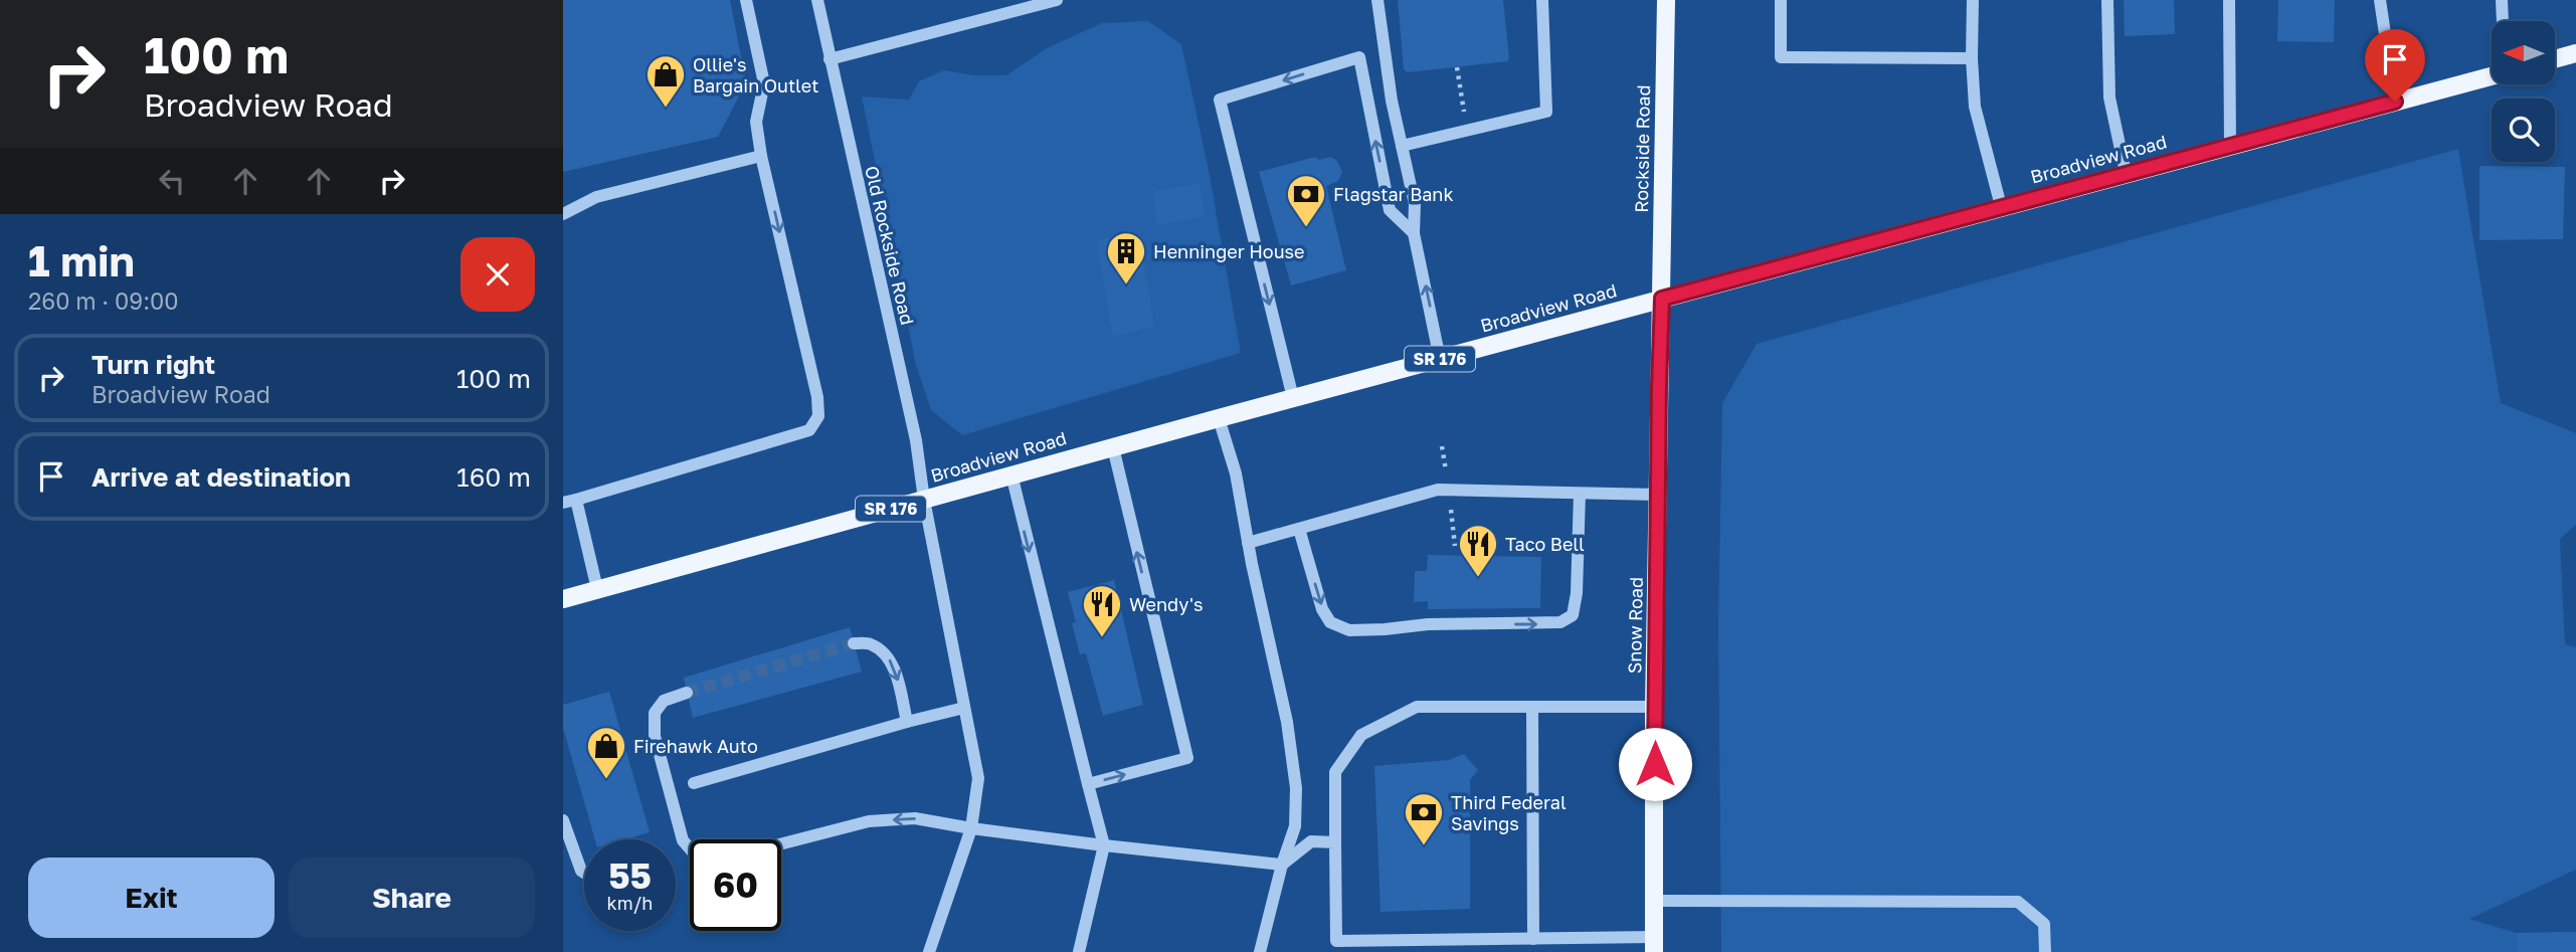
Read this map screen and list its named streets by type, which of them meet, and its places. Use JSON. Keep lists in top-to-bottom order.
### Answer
{
  "streets": {
    "main road": [
      "Rockside Road",
      "Broadview Road",
      "SR 176",
      "Snow Road"
    ],
    "street": ["Old Rockside Road"]
  },
  "crossings": [
    ["Rockside Road", "Broadview Road"],
    ["Rockside Road", "Snow Road"],
    ["Broadview Road", "Old Rockside Road"],
    ["Broadview Road", "Snow Road"]
  ],
  "places": {
    "shop": ["Ollie's Bargain Outlet", "Firehawk Auto"],
    "bank": ["Flagstar Bank", "Third Federal Savings"],
    "building": ["Henninger House"],
    "restaurant": ["Taco Bell", "Wendy's"]
  },
  "north": "left",
  "page": {
    "turn": ["100 m", "Broadview Road"],
    "heading": ["1 min", "260 m · 09:00"],
    "list": [
      {
        "name": "Turn right",
        "note": "Broadview Road",
        "value": "100 m"
      },
      {
        "name": "Arrive at destination",
        "value": "160 m"
      }
    ],
    "speed": "55 km/h",
    "limit": "60",
    "buttons": ["Exit", "Share"]
  }
}
